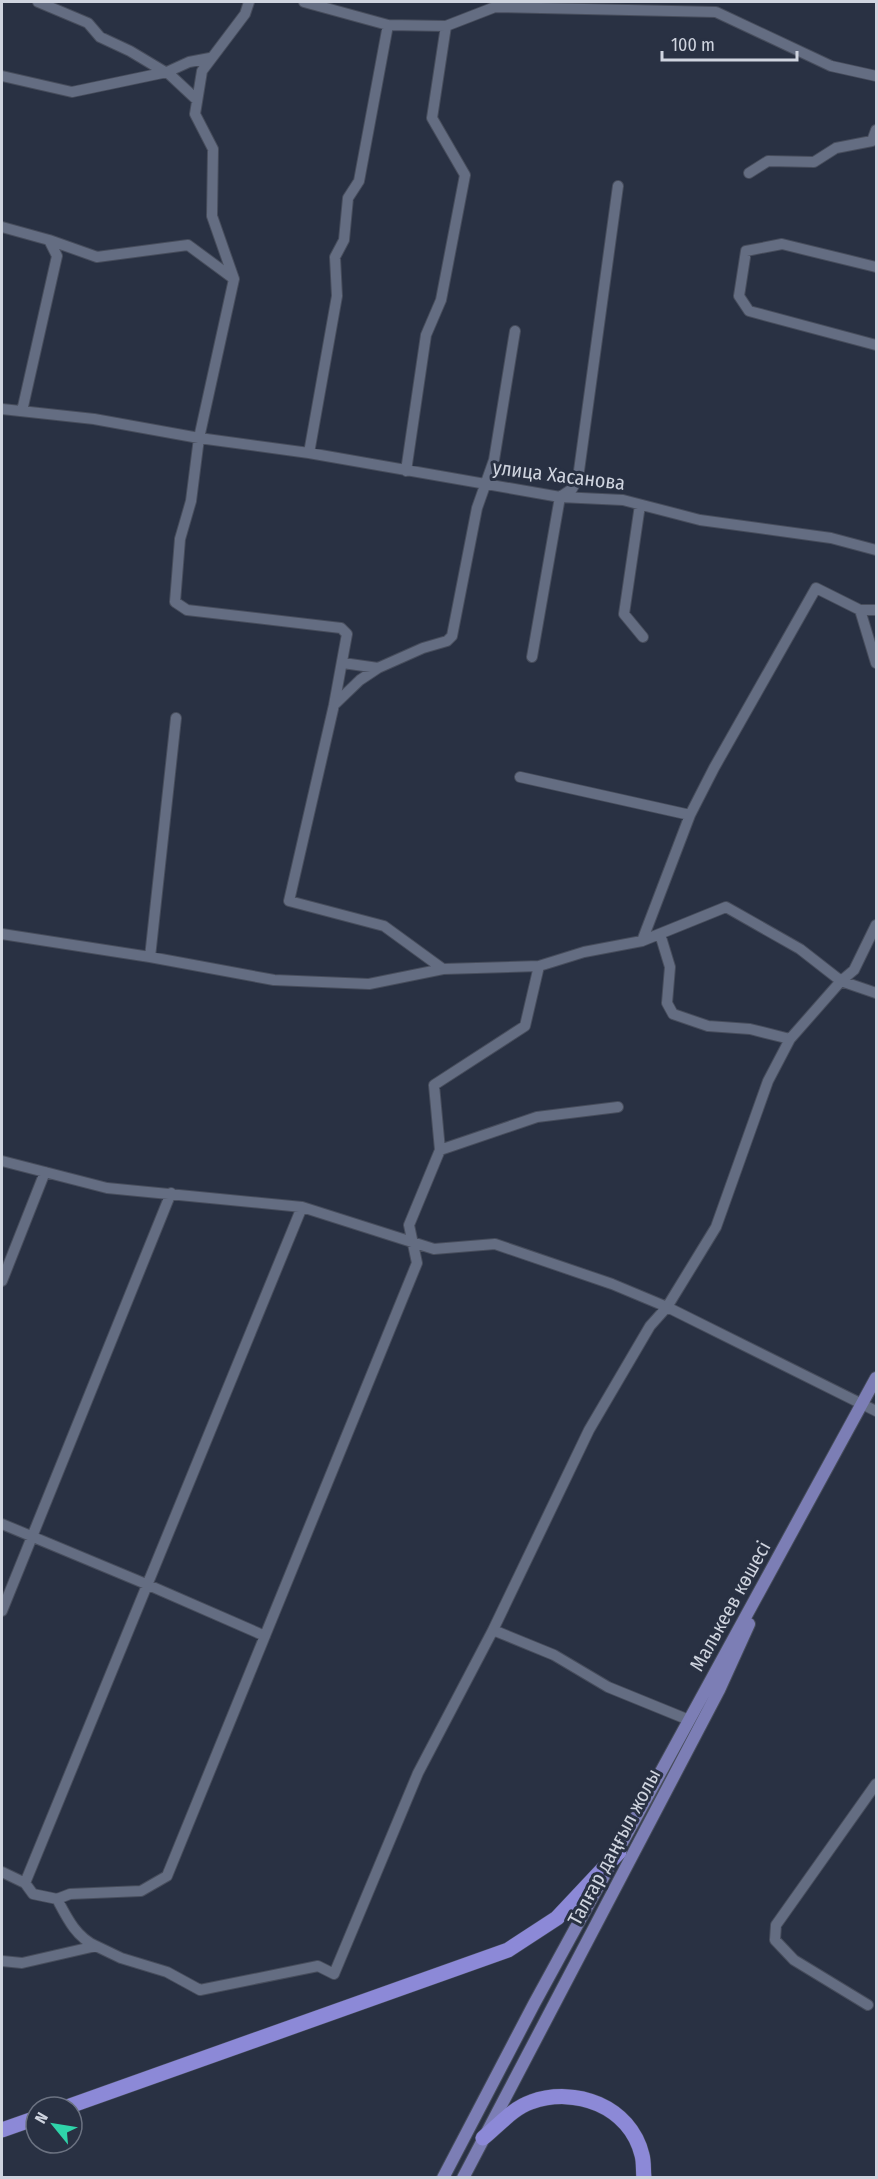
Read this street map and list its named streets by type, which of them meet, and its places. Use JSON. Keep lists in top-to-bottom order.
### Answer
{
  "streets": {
    "main road": ["Малькеев көшесі", "Талғар даңғыл жолы"],
    "street": ["улица Хасанова"]
  },
  "crossings": [
    ["Малькеев көшесі", "Талғар даңғыл жолы"]
  ],
  "scale_bar": "100 m",
  "north": "top left"
}
